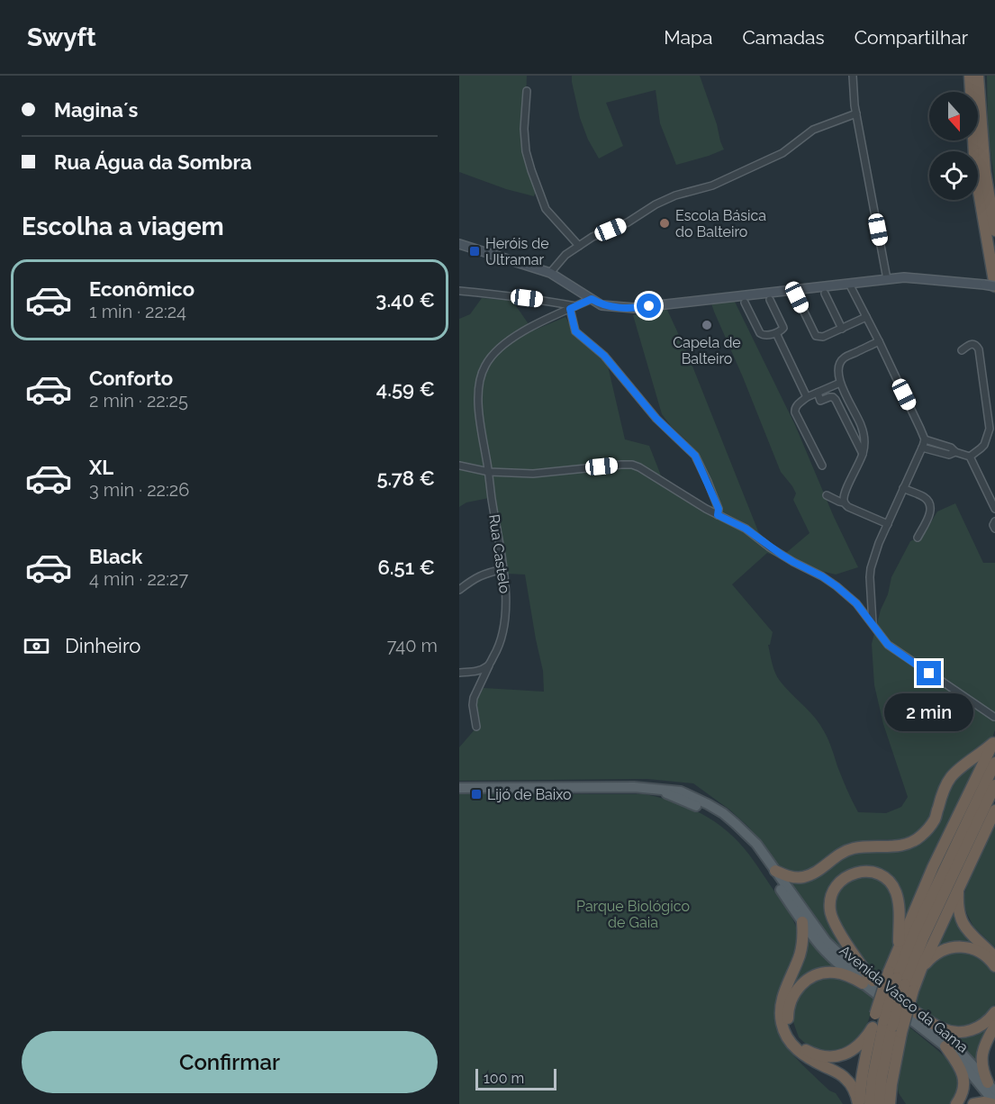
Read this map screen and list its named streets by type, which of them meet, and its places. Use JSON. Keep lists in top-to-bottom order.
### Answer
{
  "streets": {
    "main road": ["Avenida Vasco da Gama"],
    "street": ["Rua Castelo"]
  },
  "parks": ["Parque Biológico de Gaia"],
  "places": {
    "other": ["Escola Básica do Balteiro", "Capela de Balteiro"],
    "transit": ["Heróis de Ultramar", "Lijó de Baixo"]
  },
  "scale_bar": "100 m",
  "north": "bottom",
  "page": {
    "header": "Swyft",
    "nav": ["Mapa", "Camadas", "Compartilhar"],
    "banner": ["Magina´s", "Rua Água da Sombra"],
    "heading": "Escolha a viagem",
    "list": [
      {
        "name": "Econômico",
        "note": "1 min · 22:24",
        "value": "3.40 €"
      },
      {
        "name": "Conforto",
        "note": "2 min · 22:25",
        "value": "4.59 €"
      },
      {
        "name": "XL",
        "note": "3 min · 22:26",
        "value": "5.78 €"
      },
      {
        "name": "Black",
        "note": "4 min · 22:27",
        "value": "6.51 €"
      }
    ],
    "pay": ["Dinheiro", "740 m"],
    "bubble": "2 min",
    "buttons": "Confirmar",
    "scale": "100 m"
  }
}
